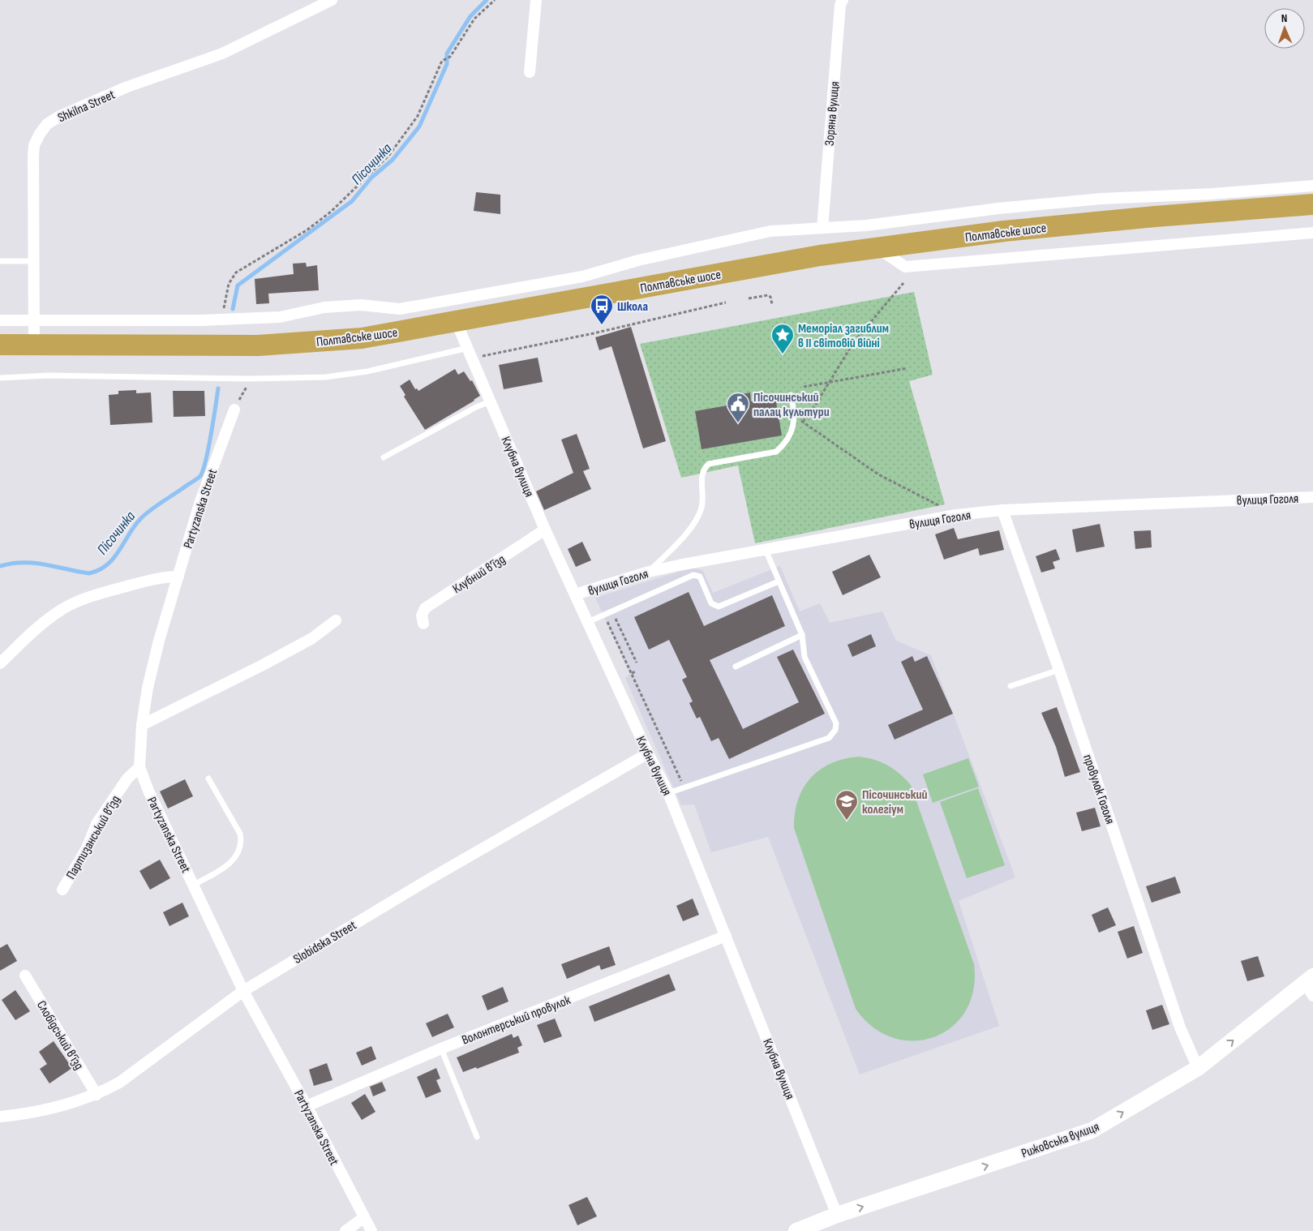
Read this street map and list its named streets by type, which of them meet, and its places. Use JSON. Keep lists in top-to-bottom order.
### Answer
{
  "streets": {
    "highway": ["Полтавське шосе"],
    "street": [
      "Shkilna Street",
      "Зоряна вулиця",
      "Клубна вулиця",
      "вулиця Гоголя",
      "Partyzanska Street",
      "Клубний в’їзд",
      "провулок Гоголя",
      "Партизанський в’їзд",
      "Slobidska Street",
      "Волонтерський провулок",
      "Слобідський в’їзд",
      "Рижовська вулиця"
    ]
  },
  "crossings": [
    ["Shkilna Street", "Полтавське шосе"],
    ["Полтавське шосе", "Клубна вулиця"],
    ["Клубна вулиця", "вулиця Гоголя"],
    ["Клубна вулиця", "Клубний в’їзд"],
    ["Клубна вулиця", "Slobidska Street"],
    ["Клубна вулиця", "Волонтерський провулок"],
    ["Клубна вулиця", "Рижовська вулиця"],
    ["вулиця Гоголя", "провулок Гоголя"],
    ["Partyzanska Street", "Партизанський в’їзд"],
    ["Partyzanska Street", "Slobidska Street"],
    ["Partyzanska Street", "Волонтерський провулок"],
    ["провулок Гоголя", "Рижовська вулиця"],
    ["Slobidska Street", "Слобідський в’їзд"]
  ],
  "one_way": ["Рижовська вулиця"],
  "water": ["Пісочинка"],
  "places": {
    "bus stop": ["Школа"],
    "place": ["Меморіал загиблим в II світовій війні"],
    "public building": ["Пісочинський палац культури"],
    "school or university": ["Пісочинський колегіум"]
  },
  "north": "top"
}
